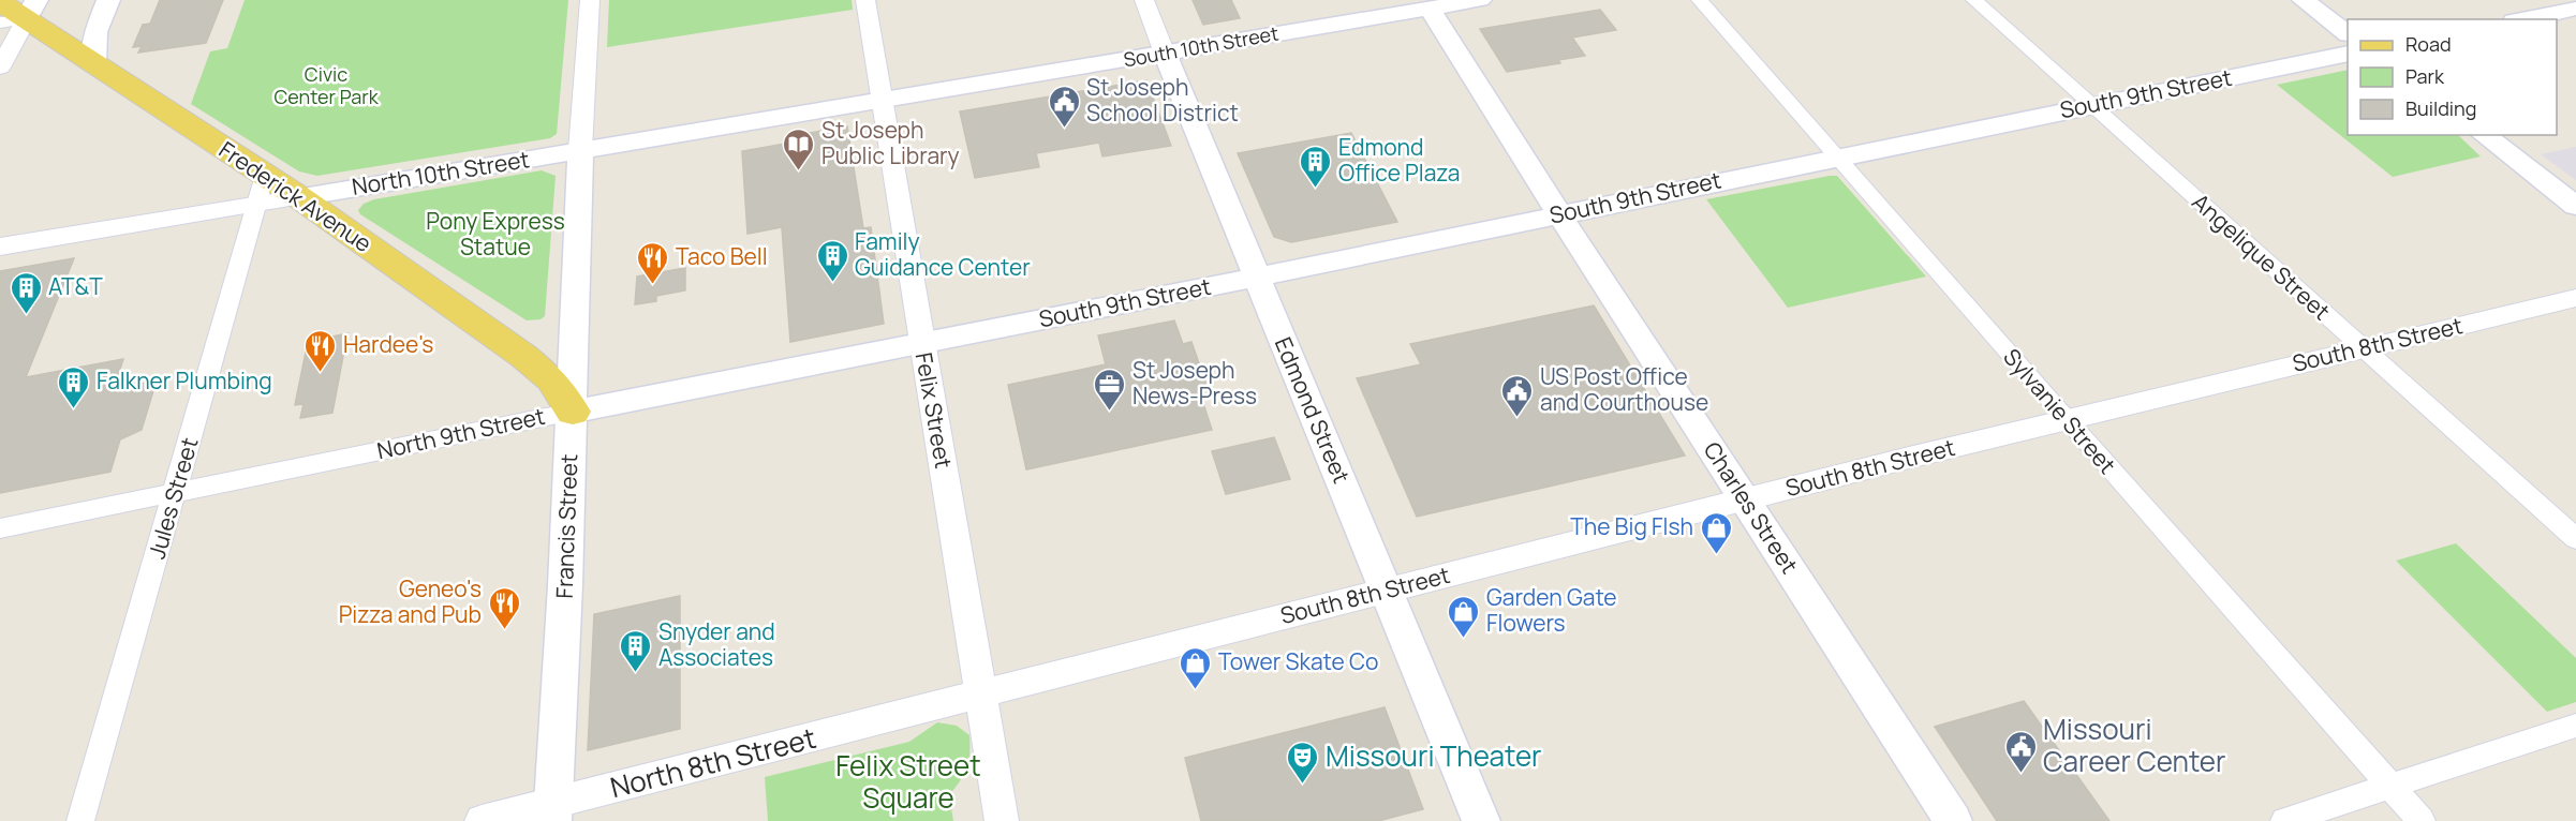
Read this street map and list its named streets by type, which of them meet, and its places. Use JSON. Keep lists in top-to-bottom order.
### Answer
{
  "streets": {
    "main road": [
      "South 10th Street",
      "South 9th Street",
      "North 10th Street",
      "Frederick Avenue",
      "Edmond Street",
      "North 9th Street",
      "Charles Street",
      "Francis Street"
    ],
    "street": [
      "Angelique Street",
      "South 8th Street",
      "Felix Street",
      "Sylvanie Street",
      "Jules Street",
      "North 8th Street"
    ]
  },
  "crossings": [
    ["South 10th Street", "North 10th Street"],
    ["South 10th Street", "Felix Street"],
    ["South 10th Street", "Edmond Street"],
    ["South 10th Street", "Charles Street"],
    ["South 9th Street", "Angelique Street"],
    ["South 9th Street", "Felix Street"],
    ["South 9th Street", "Edmond Street"],
    ["South 9th Street", "Sylvanie Street"],
    ["South 9th Street", "North 9th Street"],
    ["South 9th Street", "Charles Street"],
    ["North 10th Street", "Frederick Avenue"],
    ["North 10th Street", "Felix Street"],
    ["North 10th Street", "Jules Street"],
    ["North 10th Street", "Francis Street"],
    ["Frederick Avenue", "North 9th Street"],
    ["Frederick Avenue", "Jules Street"],
    ["Frederick Avenue", "Francis Street"],
    ["Angelique Street", "South 8th Street"],
    ["South 8th Street", "Felix Street"],
    ["South 8th Street", "Edmond Street"],
    ["South 8th Street", "Sylvanie Street"],
    ["South 8th Street", "Charles Street"],
    ["South 8th Street", "North 8th Street"],
    ["Felix Street", "North 9th Street"],
    ["Felix Street", "North 8th Street"],
    ["North 9th Street", "Jules Street"],
    ["North 9th Street", "Francis Street"],
    ["Francis Street", "North 8th Street"]
  ],
  "parks": ["Civic Center Park", "Pony Express Statue", "Felix Street Square"],
  "places": {
    "public building": ["St Joseph School District", "US Post Office and Courthouse", "Missouri Career Center"],
    "library": ["St Joseph Public Library"],
    "building": [
      "Edmond Office Plaza",
      "Family Guidance Center",
      "AT&T",
      "Falkner Plumbing",
      "Snyder and Associates"
    ],
    "restaurant": ["Taco Bell", "Hardee's", "Geneo's Pizza and Pub"],
    "office": ["St Joseph News-Press"],
    "shop": ["The Big FIsh", "Garden Gate Flowers", "Tower Skate Co"],
    "theatre": ["Missouri Theater"]
  },
  "legend": ["Road", "Park", "Building"]
}
